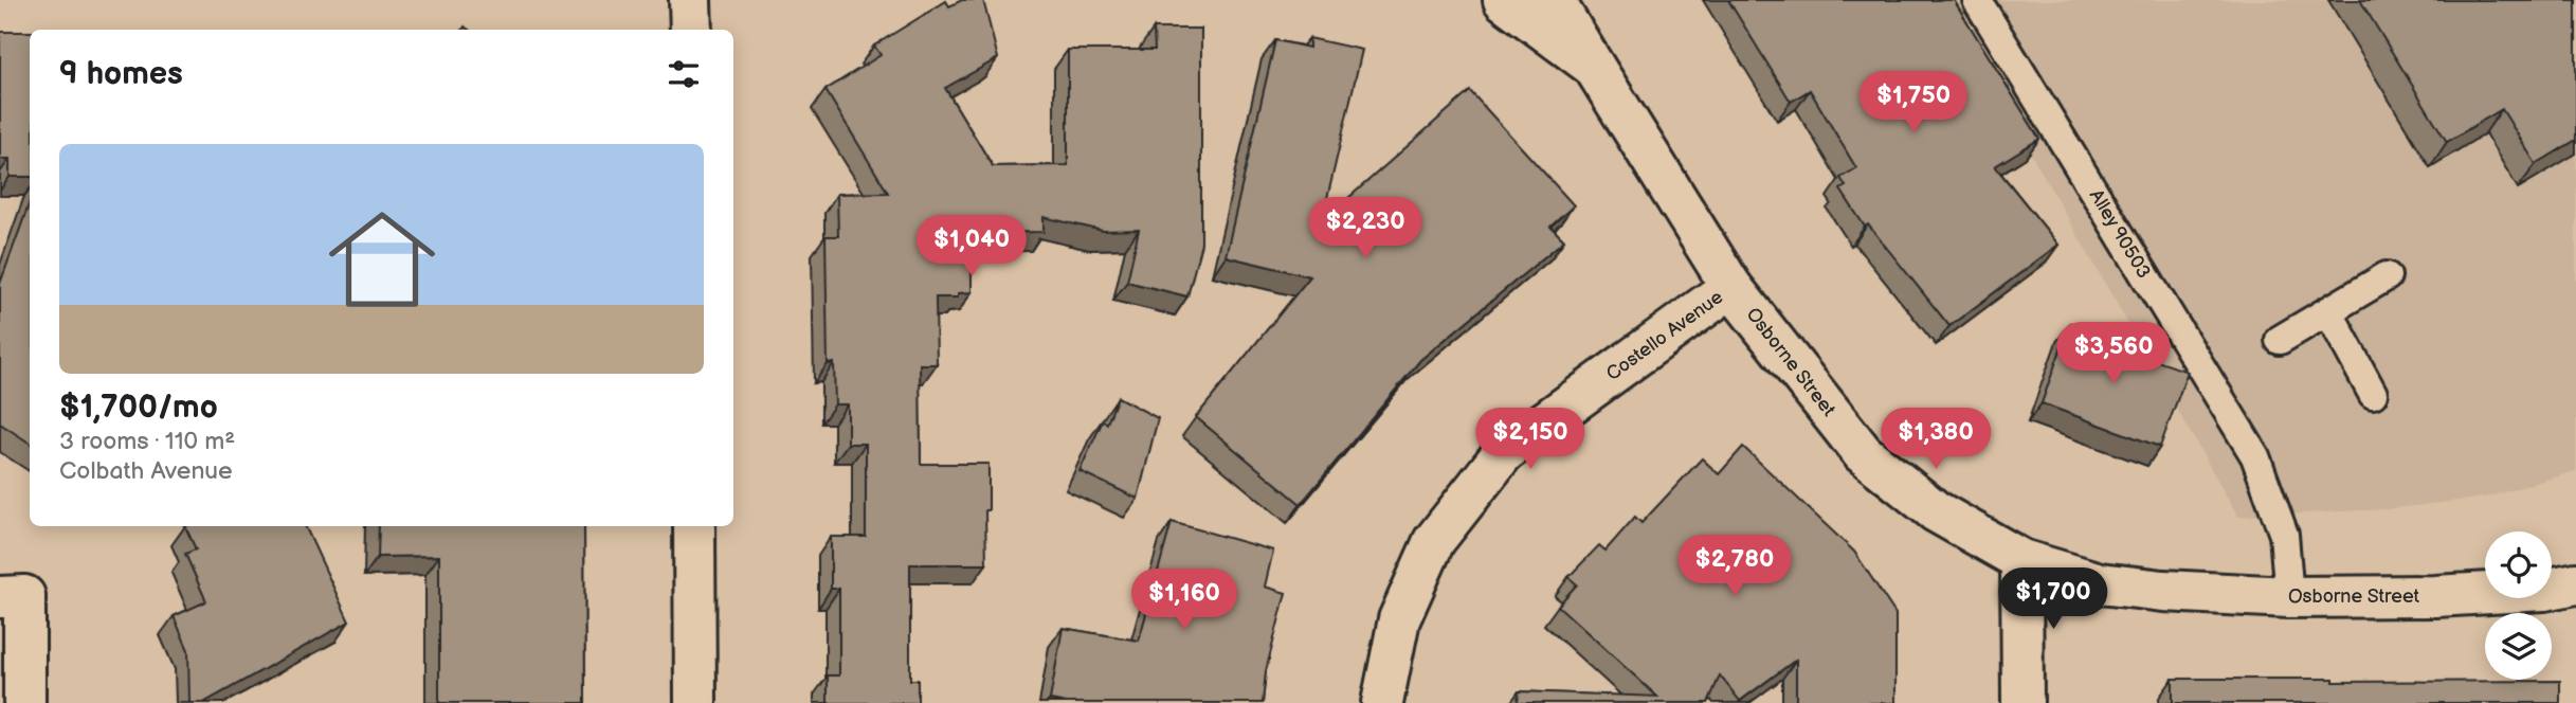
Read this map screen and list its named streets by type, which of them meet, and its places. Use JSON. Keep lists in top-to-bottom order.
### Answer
{
  "streets": {
    "street": ["Costello Avenue", "Osborne Street"],
    "lane": ["Alley 90503"]
  },
  "crossings": [
    ["Alley 90503", "Osborne Street"],
    ["Costello Avenue", "Osborne Street"]
  ],
  "page": {
    "heading": "9 homes",
    "price": [
      "$1,750",
      "$2,230",
      "$1,040",
      "$3,560",
      "$2,150",
      "$1,380",
      "$2,780",
      "$1,700",
      "$1,160"
    ],
    "list": [
      {
        "name": "$1,700/mo",
        "note": "3 rooms · 110 m² · Colbath Avenue"
      }
    ]
  }
}
